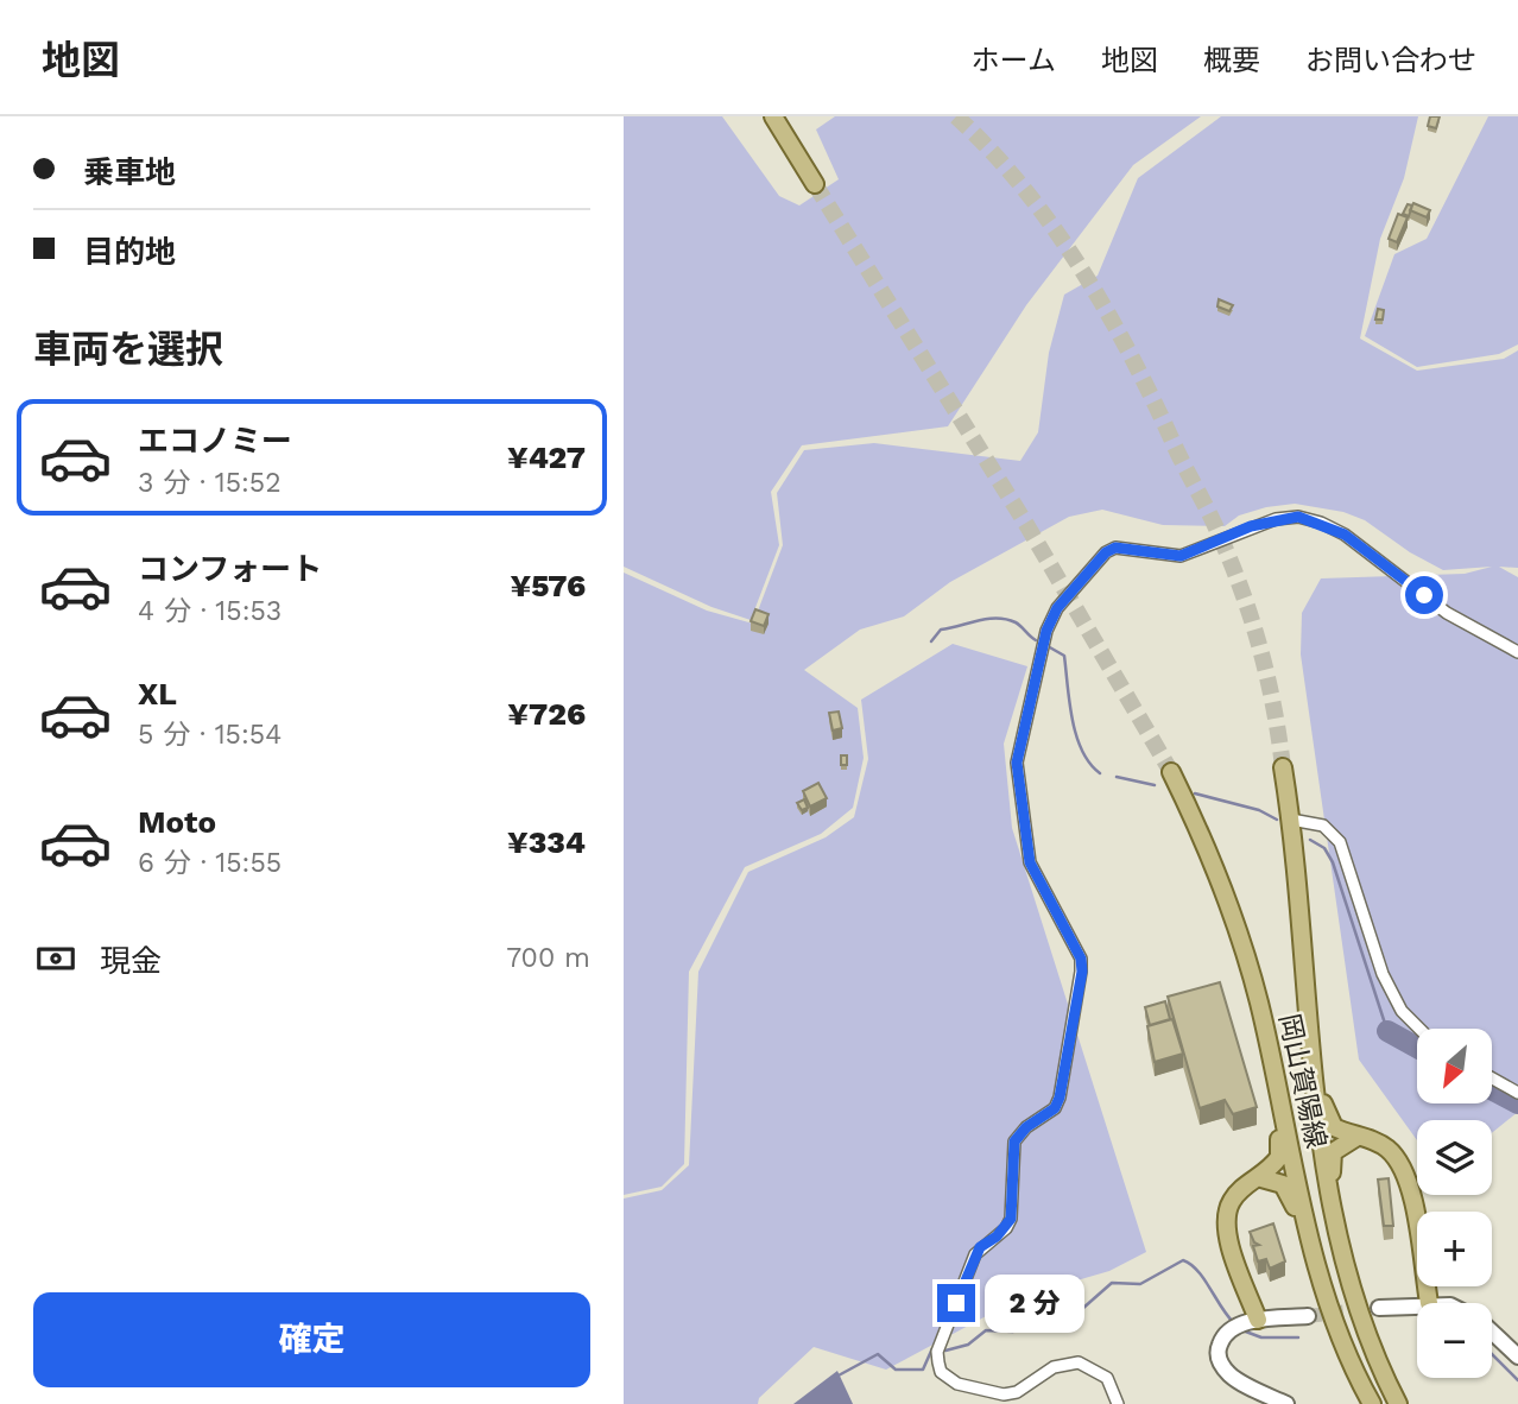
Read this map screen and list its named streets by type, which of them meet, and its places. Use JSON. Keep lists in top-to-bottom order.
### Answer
{
  "streets": {
    "main road": ["岡山賀陽線"]
  },
  "north": "bottom left",
  "page": {
    "header": "地図",
    "nav": [
      "ホーム",
      "地図",
      "概要",
      "お問い合わせ"
    ],
    "banner": ["乗車地", "目的地"],
    "heading": "車両を選択",
    "list": [
      {
        "name": "エコノミー",
        "note": "3 分 · 15:52",
        "value": "¥427"
      },
      {
        "name": "コンフォート",
        "note": "4 分 · 15:53",
        "value": "¥576"
      },
      {
        "name": "XL",
        "note": "5 分 · 15:54",
        "value": "¥726"
      },
      {
        "name": "Moto",
        "note": "6 分 · 15:55",
        "value": "¥334"
      }
    ],
    "pay": ["現金", "700 m"],
    "map_buttons": ["+", "−"],
    "bubble": "2 分",
    "buttons": "確定"
  }
}
